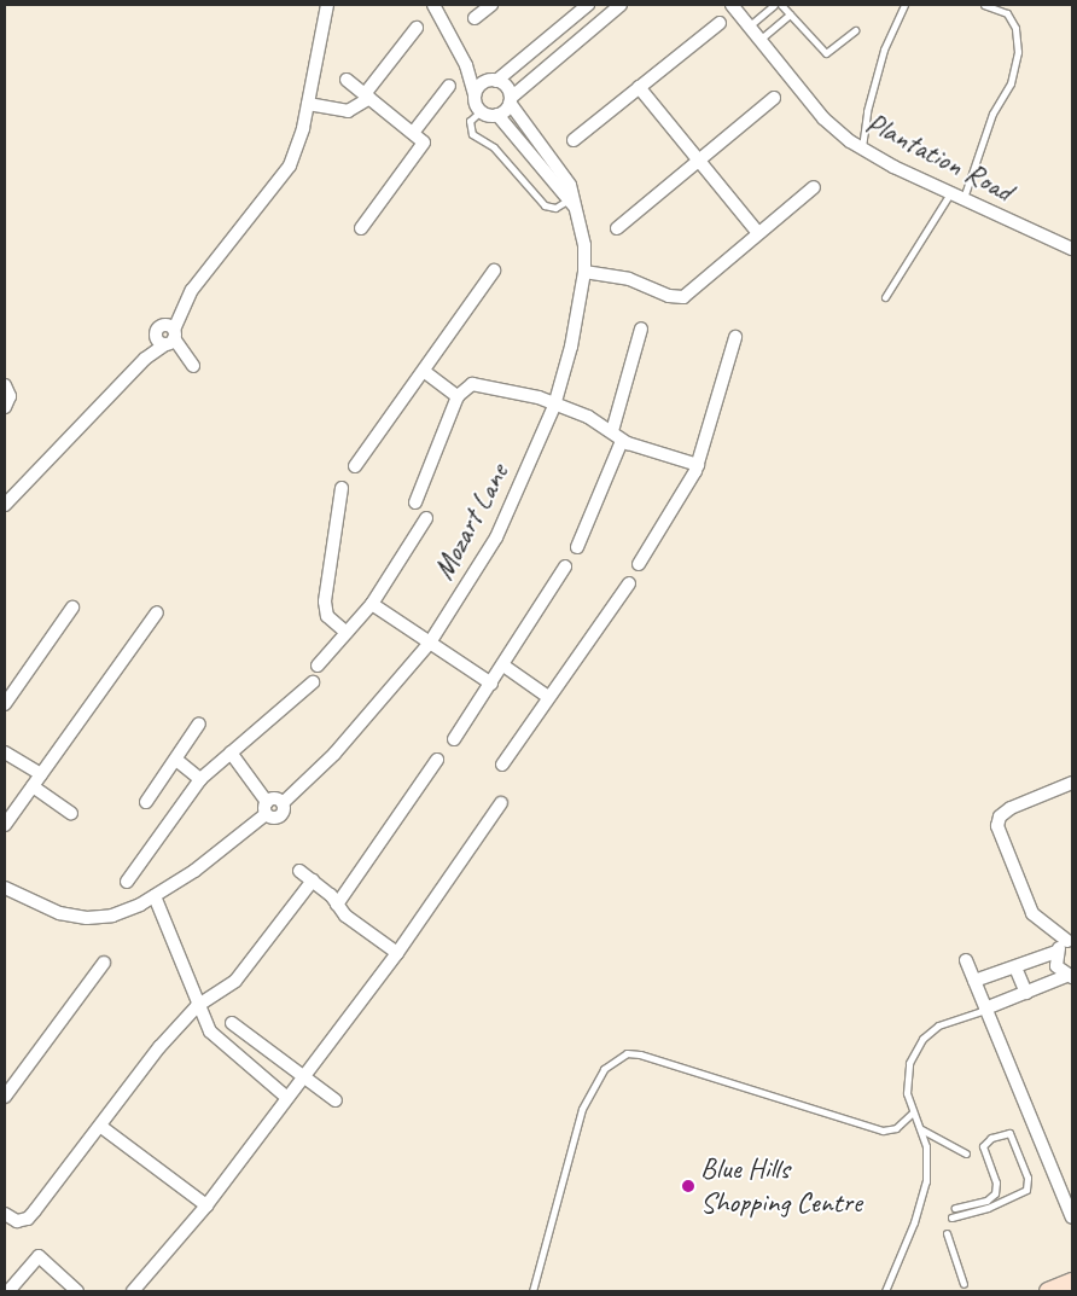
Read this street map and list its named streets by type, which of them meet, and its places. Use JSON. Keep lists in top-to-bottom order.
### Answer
{
  "streets": {
    "street": ["Plantation Road", "Mozart Lane"]
  },
  "places": ["Blue Hills Shopping Centre"]
}
